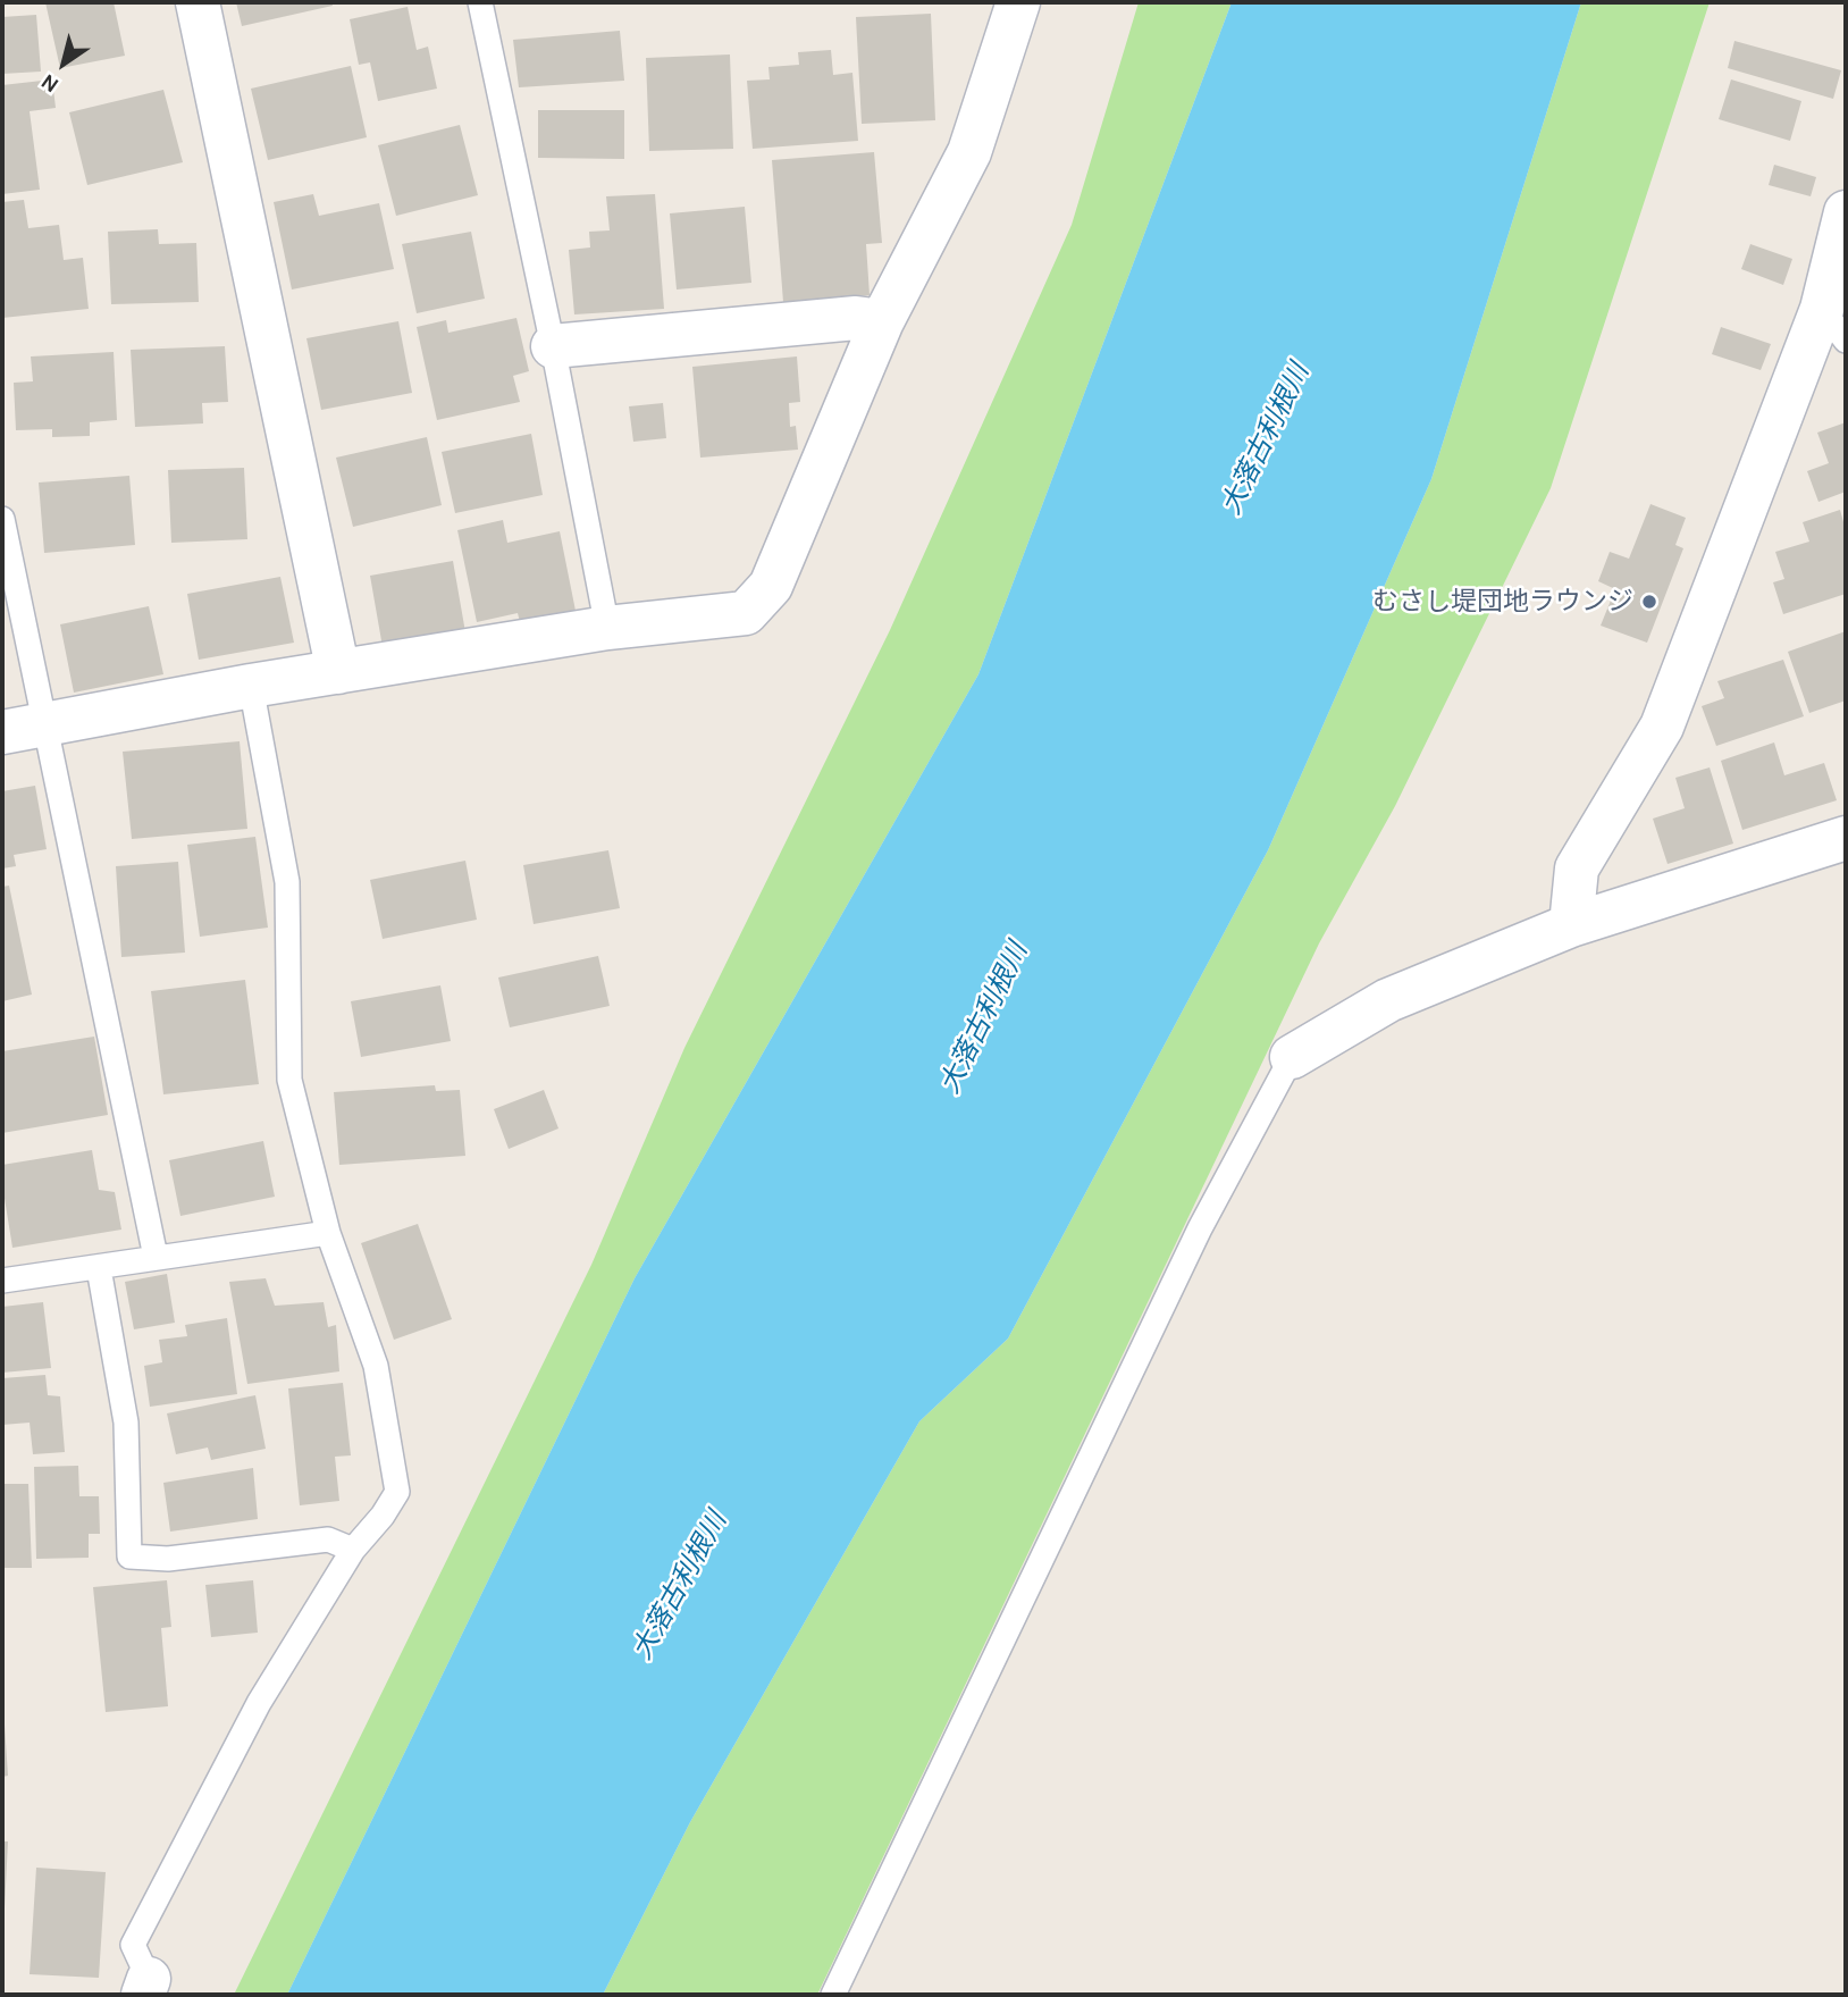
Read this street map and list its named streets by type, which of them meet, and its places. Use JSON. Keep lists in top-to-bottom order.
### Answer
{
  "water": ["大落古利根川"],
  "places": ["むさし堤団地ラウンジ"],
  "north": "bottom left"
}
